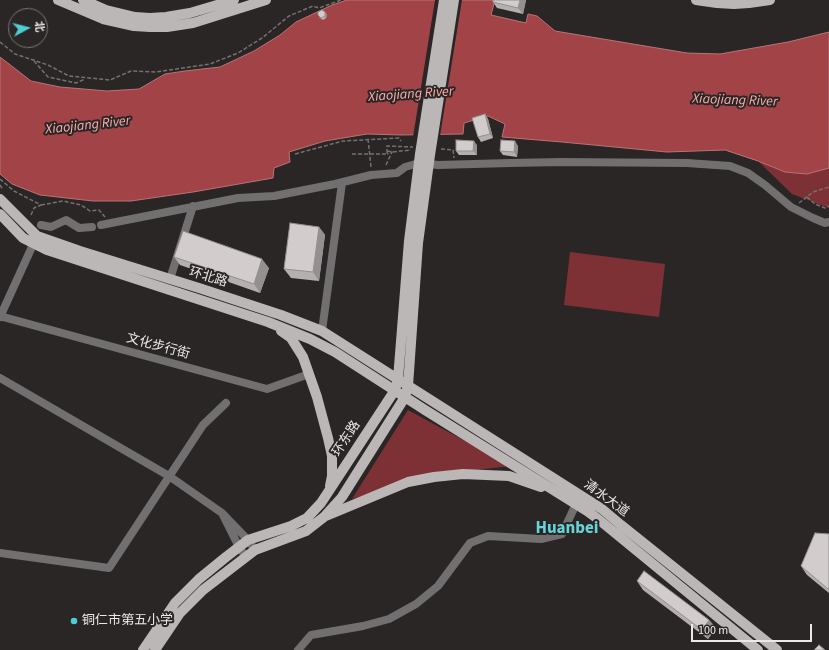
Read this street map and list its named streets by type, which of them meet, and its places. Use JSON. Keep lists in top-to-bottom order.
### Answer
{
  "streets": {
    "main road": ["环北路", "环东路", "清水大道"],
    "street": ["文化步行街"]
  },
  "crossings": [
    ["环北路", "环东路"],
    ["环北路", "清水大道"],
    ["环东路", "清水大道"]
  ],
  "districts": ["Huanbei"],
  "water": ["Xiaojiang River"],
  "places": ["铜仁市第五小学"],
  "scale_bar": "100 m",
  "north": "right"
}
